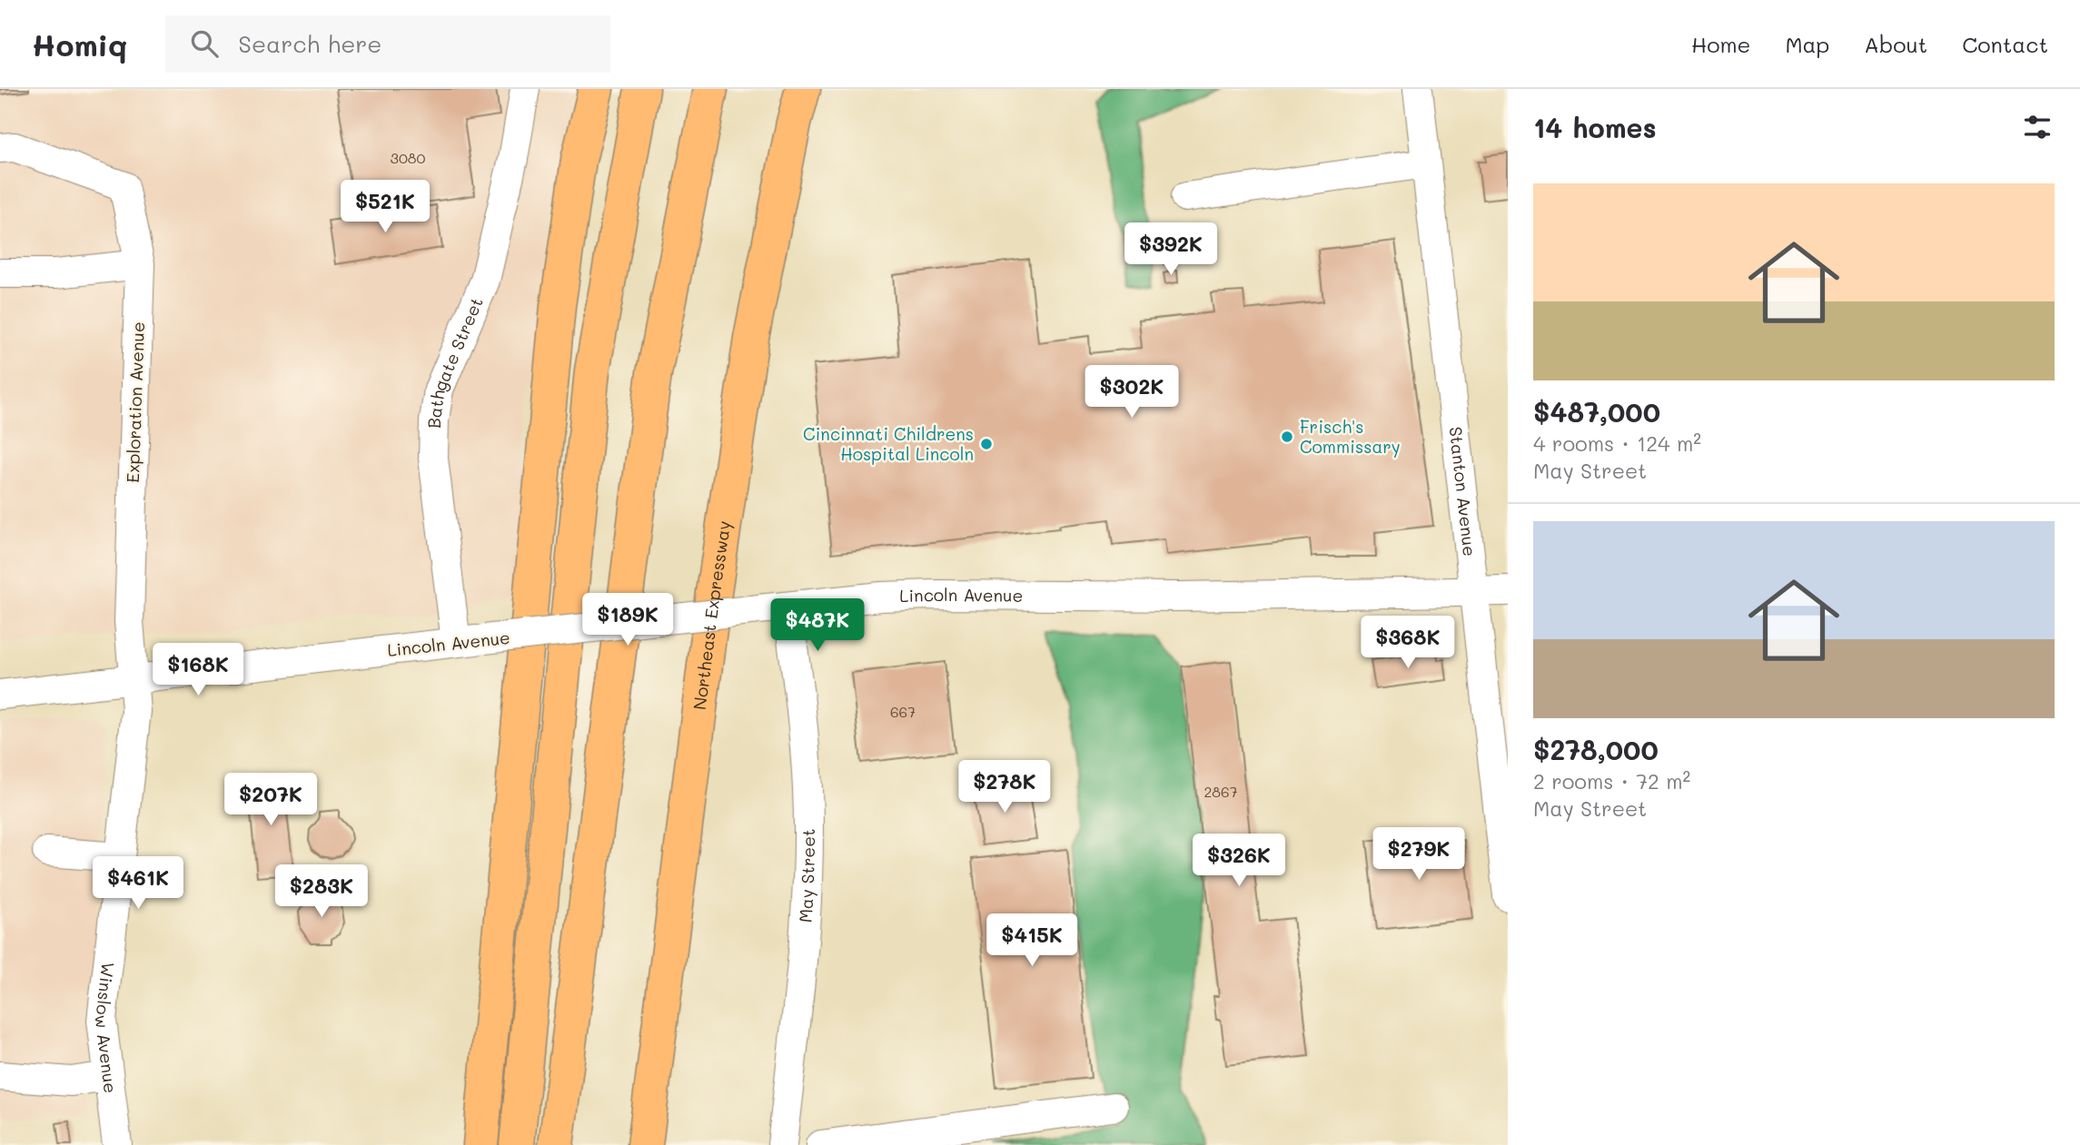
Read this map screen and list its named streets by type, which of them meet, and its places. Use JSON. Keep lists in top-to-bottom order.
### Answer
{
  "streets": {
    "highway": ["Northeast Expressway"],
    "street": [
      "Bathgate Street",
      "Exploration Avenue",
      "Stanton Avenue",
      "Lincoln Avenue",
      "May Street",
      "Winslow Avenue"
    ]
  },
  "crossings": [
    ["Bathgate Street", "Lincoln Avenue"],
    ["Exploration Avenue", "Lincoln Avenue"],
    ["Exploration Avenue", "Winslow Avenue"],
    ["Stanton Avenue", "Lincoln Avenue"],
    ["Lincoln Avenue", "May Street"],
    ["Lincoln Avenue", "Winslow Avenue"]
  ],
  "places": ["Frisch's Commissary", "Cincinnati Childrens Hospital Lincoln"],
  "house_numbers": ["3080", "667", "2867"],
  "page": {
    "header": "Homiq",
    "search": "Search here",
    "nav": [
      "Home",
      "Map",
      "About",
      "Contact"
    ],
    "heading": "14 homes",
    "list": [
      {
        "name": "$487,000",
        "note": "4 rooms · 124 m² · May Street"
      },
      {
        "name": "$278,000",
        "note": "2 rooms · 72 m² · May Street"
      }
    ],
    "price": [
      "$521K",
      "$392K",
      "$302K",
      "$189K",
      "$487K",
      "$368K",
      "$168K",
      "$278K",
      "$207K",
      "$279K",
      "$326K",
      "$461K",
      "$283K",
      "$415K"
    ]
  }
}
